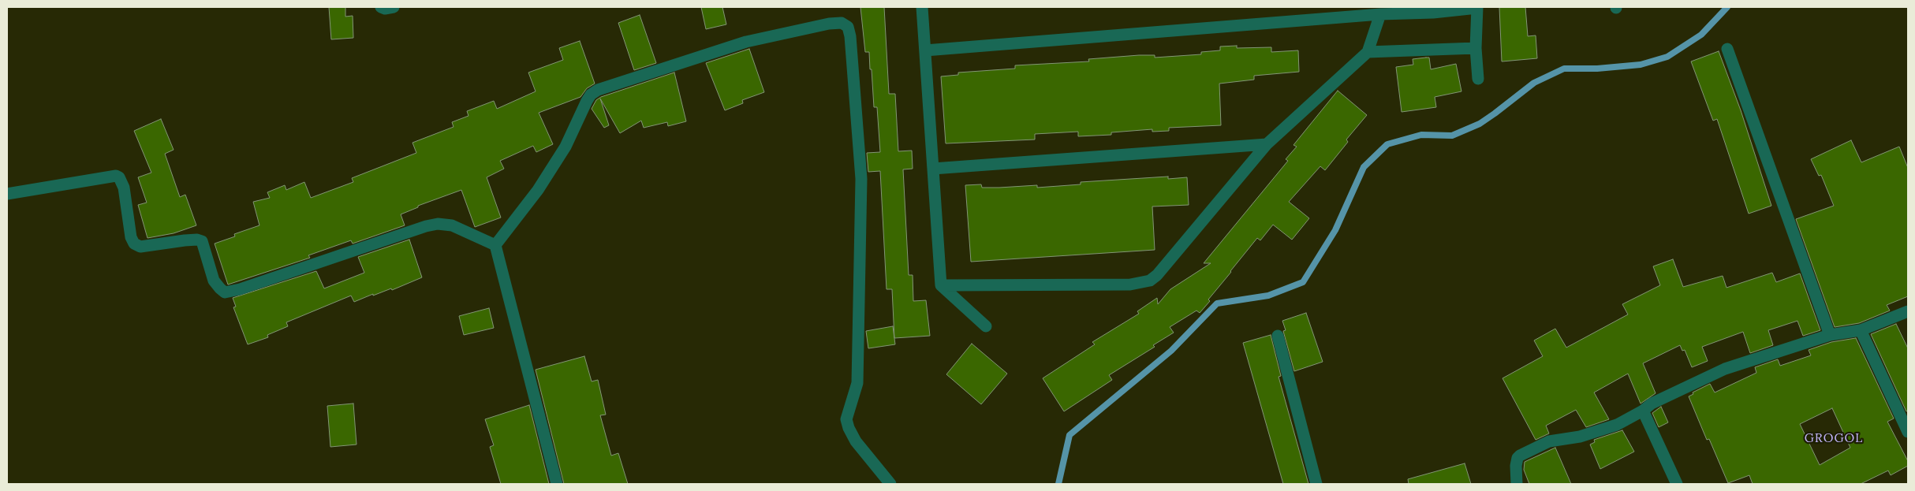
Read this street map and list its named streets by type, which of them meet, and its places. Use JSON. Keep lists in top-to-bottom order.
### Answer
{
  "districts": ["GROGOL"]
}
